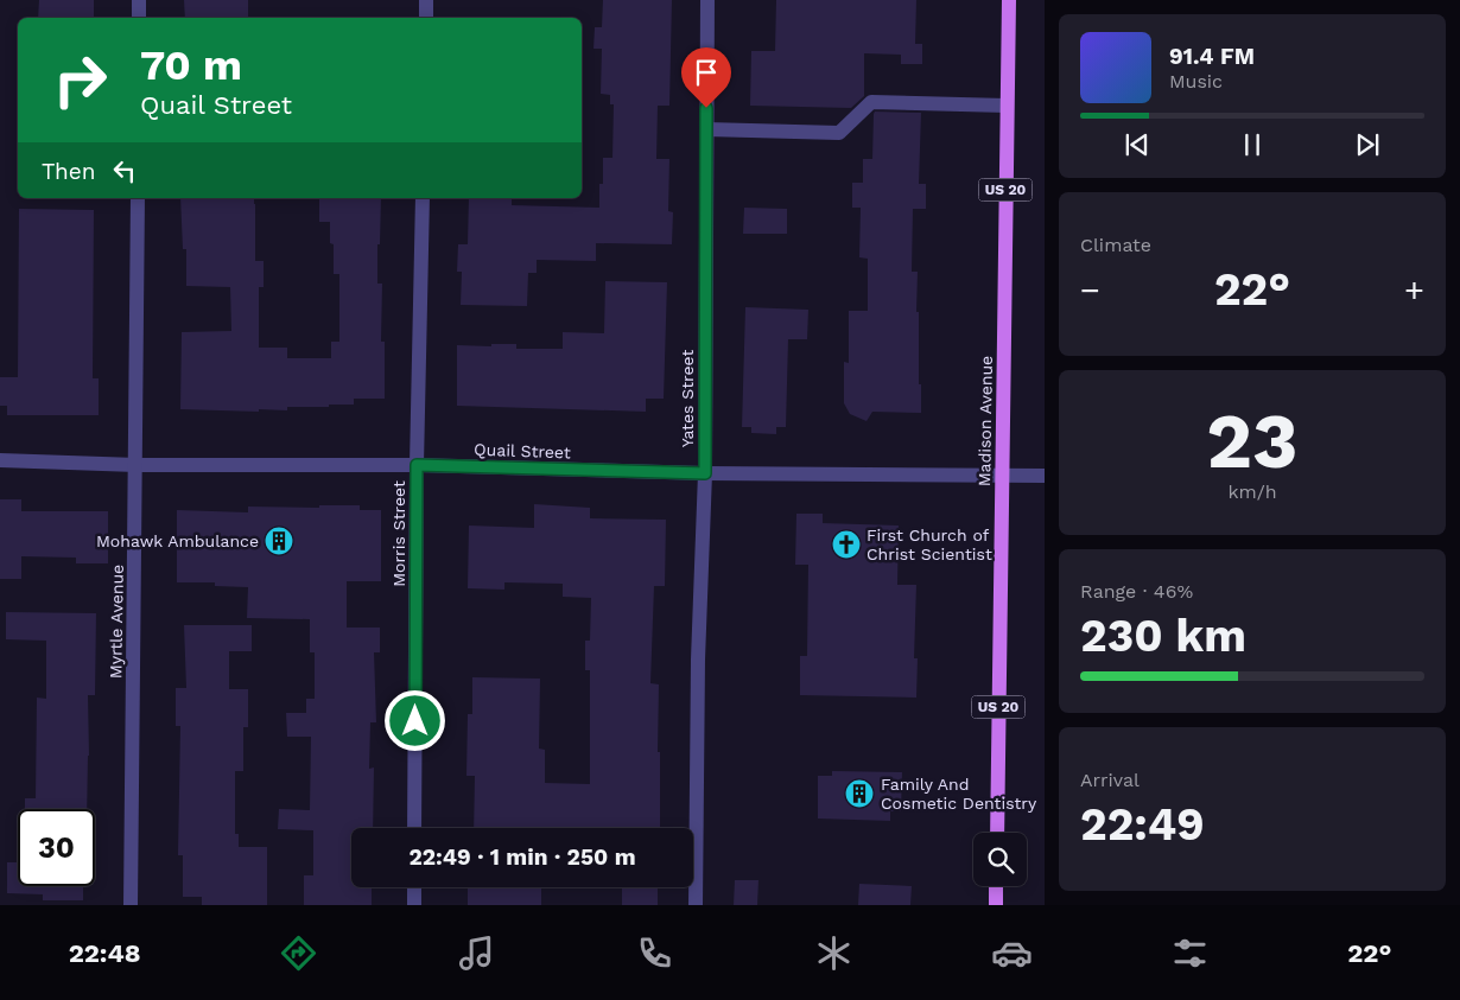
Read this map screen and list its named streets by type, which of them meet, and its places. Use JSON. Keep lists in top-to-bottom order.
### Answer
{
  "streets": {
    "main road": ["US 20", "Madison Avenue"],
    "street": [
      "Yates Street",
      "Quail Street",
      "Morris Street",
      "Myrtle Avenue"
    ]
  },
  "crossings": [
    ["Yates Street", "Quail Street"],
    ["Madison Avenue", "Quail Street"],
    ["Quail Street", "Morris Street"],
    ["Quail Street", "Myrtle Avenue"]
  ],
  "places": {
    "building": ["Mohawk Ambulance", "Family And Cosmetic Dentistry"],
    "church": ["First Church of Christ Scientist"]
  },
  "page": {
    "turn": ["70 m", "Quail Street"],
    "song": ["91.4 FM", "Music"],
    "then": "Then",
    "tile": [
      "Climate",
      ["23", "km/h"],
      ["Range · 46%", "230 km"],
      ["Arrival", "22:49"]
    ],
    "heat": ["−", "22°", "+"],
    "limit": "30",
    "trip": "22:49 · 1 min · 250 m",
    "tabs": ["22:48", "22°"]
  }
}
